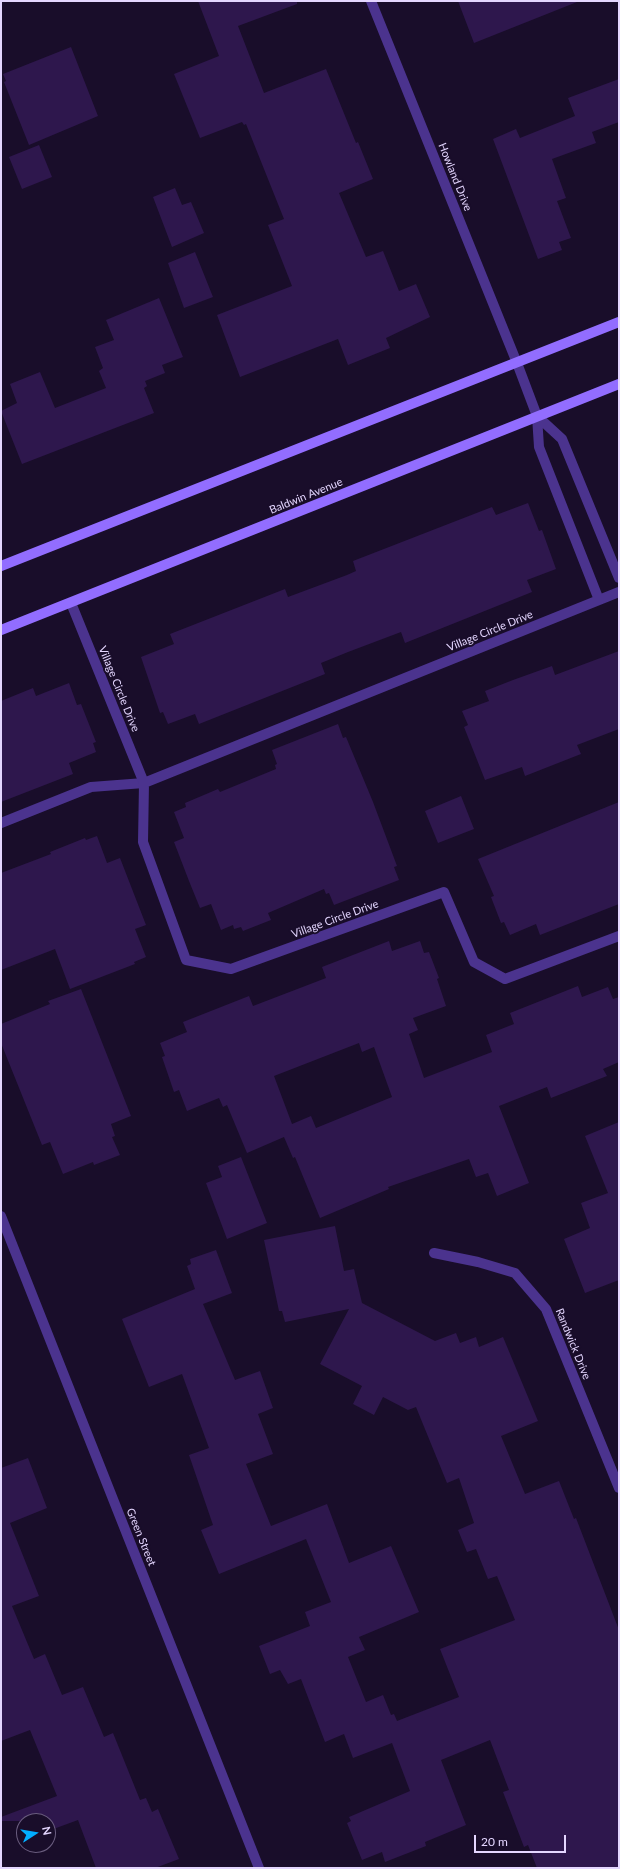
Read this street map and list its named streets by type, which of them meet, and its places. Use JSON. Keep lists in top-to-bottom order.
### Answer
{
  "streets": {
    "main road": ["Baldwin Avenue"],
    "street": [
      "Howland Drive",
      "Village Circle Drive",
      "Randwick Drive",
      "Green Street"
    ]
  },
  "crossings": [
    ["Baldwin Avenue", "Village Circle Drive"]
  ],
  "scale_bar": "20 m",
  "north": "right"
}
